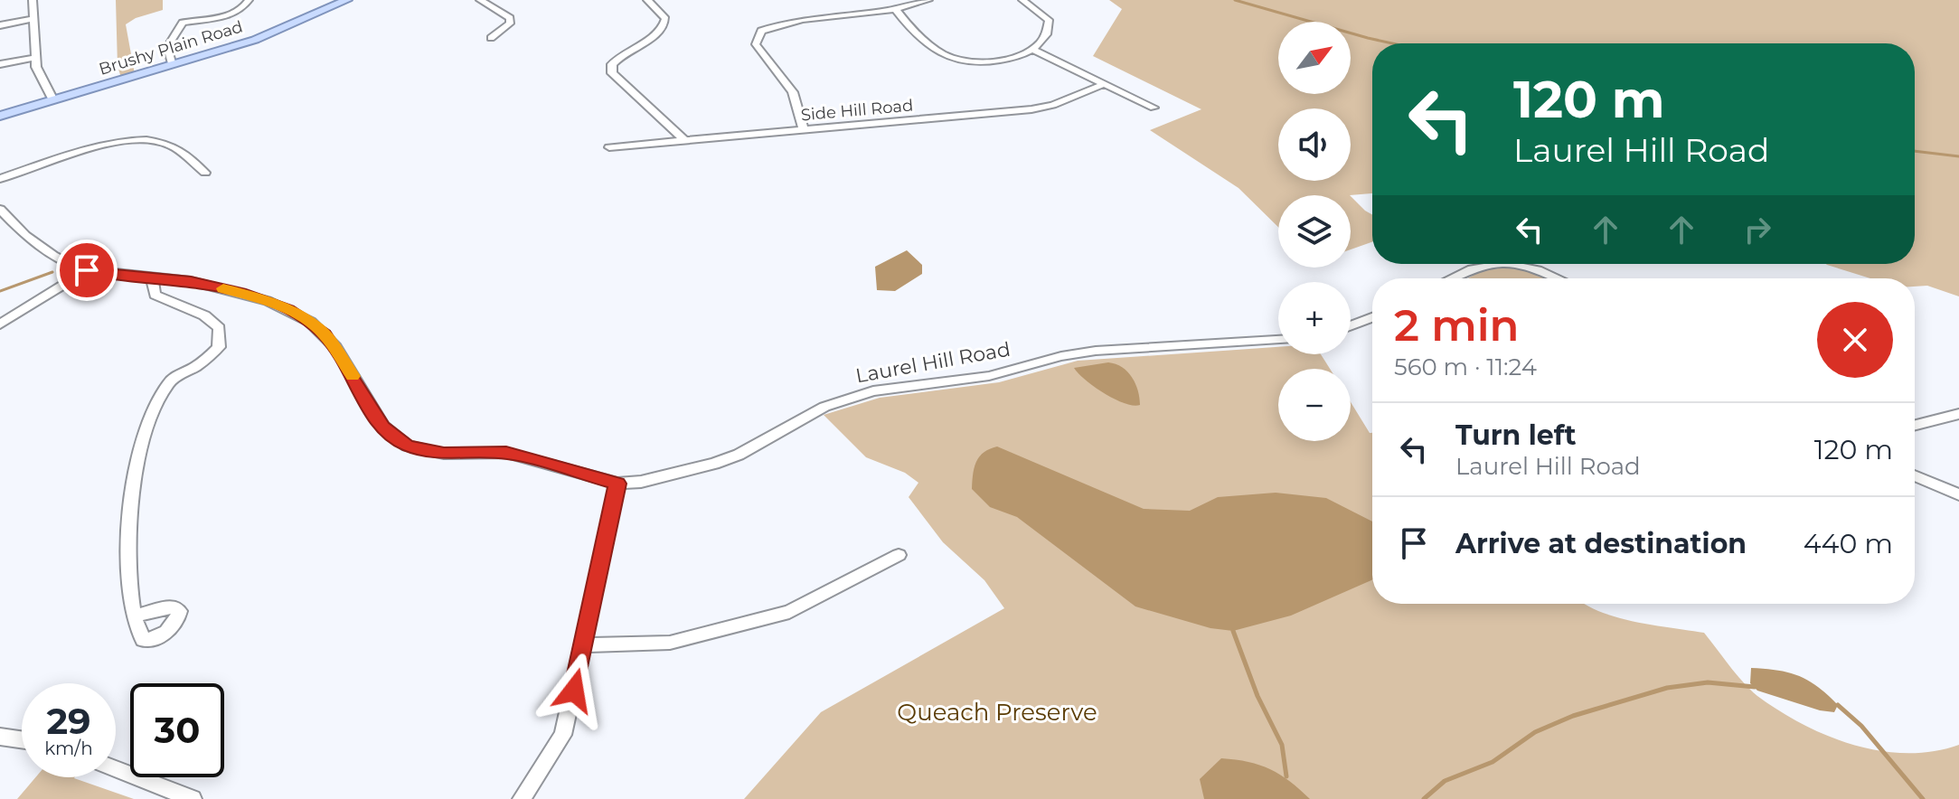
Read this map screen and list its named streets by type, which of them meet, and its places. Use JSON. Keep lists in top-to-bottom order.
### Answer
{
  "streets": {
    "main road": ["Brushy Plain Road"],
    "street": ["Side Hill Road", "Laurel Hill Road"]
  },
  "parks": ["Queach Preserve"],
  "north": "top right",
  "page": {
    "map_buttons": ["+", "−"],
    "turn": ["120 m", "Laurel Hill Road"],
    "heading": ["2 min", "560 m · 11:24"],
    "list": [
      {
        "name": "Turn left",
        "note": "Laurel Hill Road",
        "value": "120 m"
      },
      {
        "name": "Arrive at destination",
        "value": "440 m"
      }
    ],
    "speed": "29 km/h",
    "limit": "30"
  }
}
